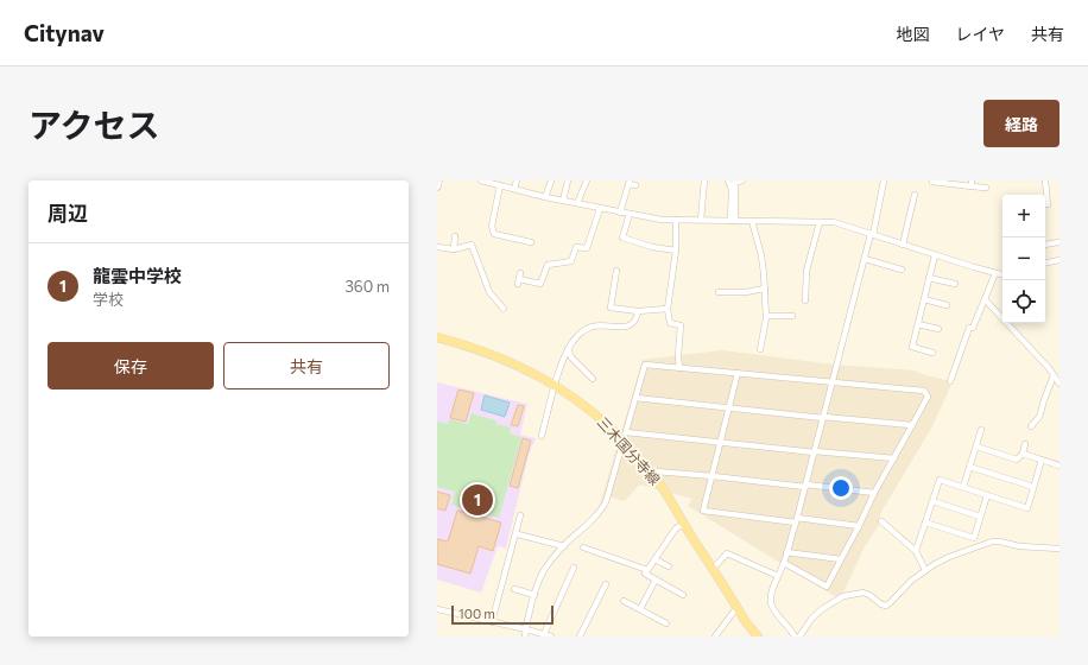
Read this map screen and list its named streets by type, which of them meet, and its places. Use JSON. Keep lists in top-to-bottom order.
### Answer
{
  "streets": {
    "main road": ["三木国分寺線"]
  },
  "scale_bar": "100 m",
  "page": {
    "header": "Citynav",
    "nav": ["地図", "レイヤ", "共有"],
    "title": "アクセス",
    "buttons": [
      "経路",
      ["保存", "共有"]
    ],
    "heading": "周辺",
    "map_buttons": ["+", "−"],
    "list": [
      {
        "mark": "1",
        "name": "龍雲中学校",
        "note": "学校",
        "value": "360 m"
      }
    ],
    "pins": "1",
    "scale": "100 m"
  }
}
